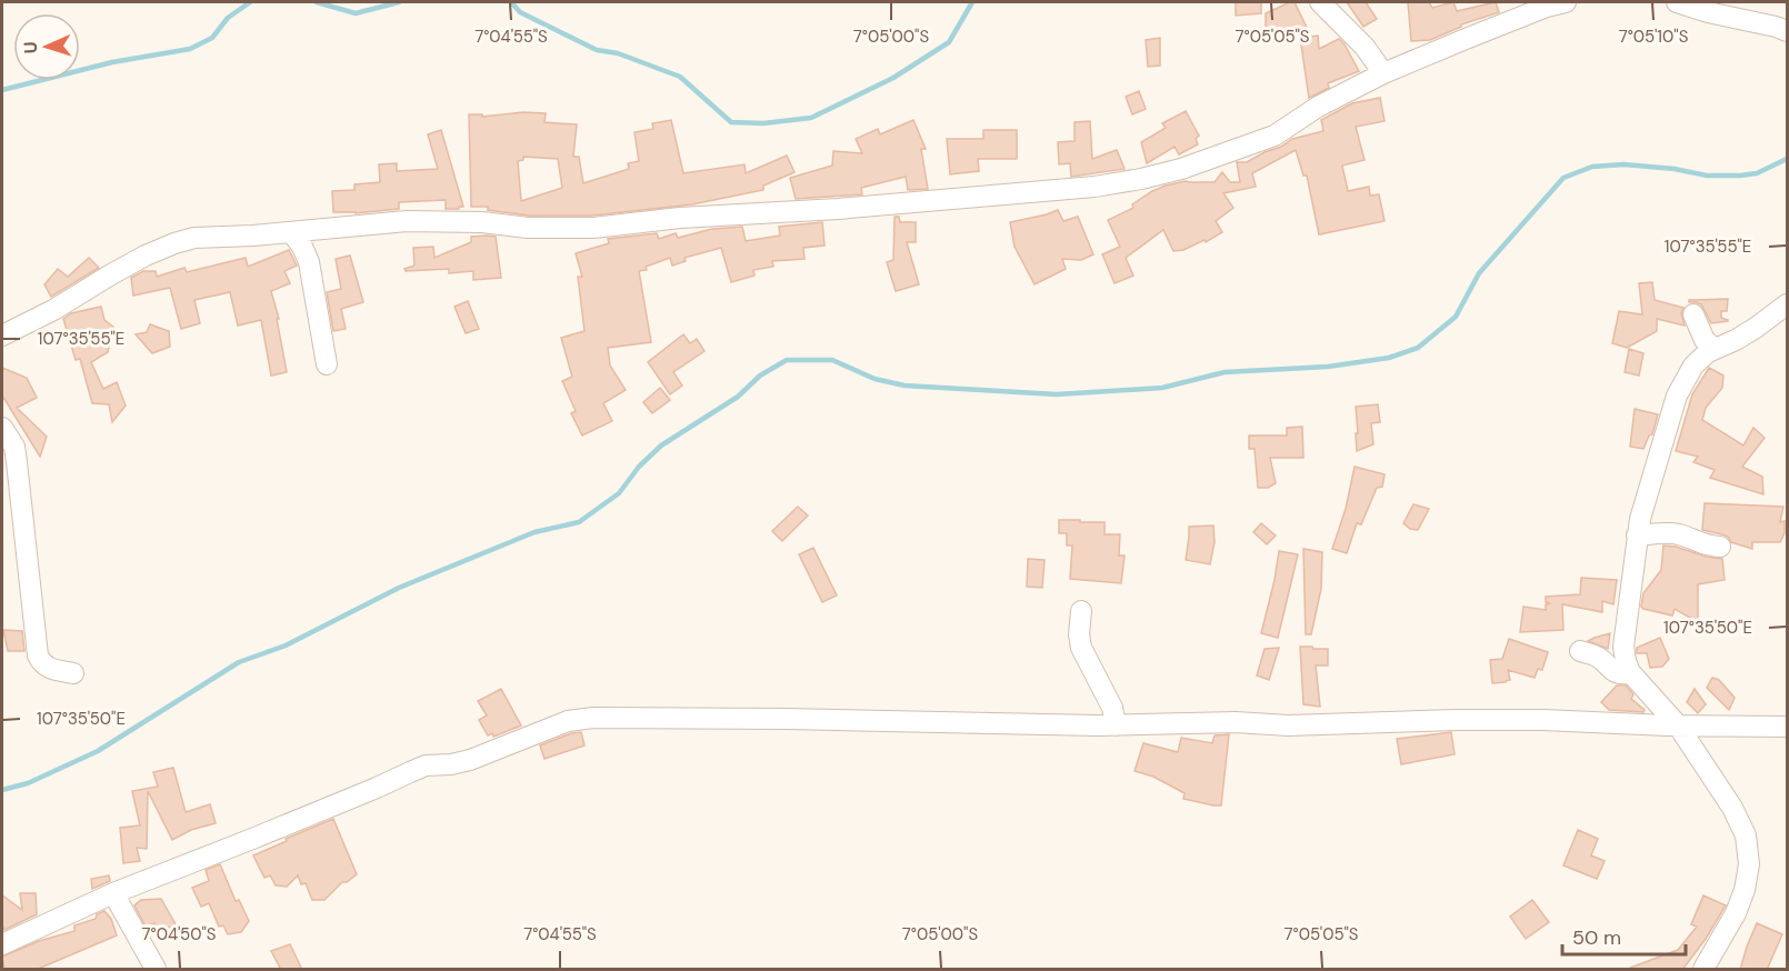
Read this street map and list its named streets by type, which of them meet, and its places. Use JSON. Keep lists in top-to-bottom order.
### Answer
{
  "scale_bar": "50 m",
  "north": "left",
  "coordinates": [
    "7°04'55\"S",
    "7°05'00\"S",
    "7°05'05\"S",
    "7°05'10\"S",
    "107°35'55\"E",
    "107°35'50\"E",
    "7°04'50\"S"
  ]
}
